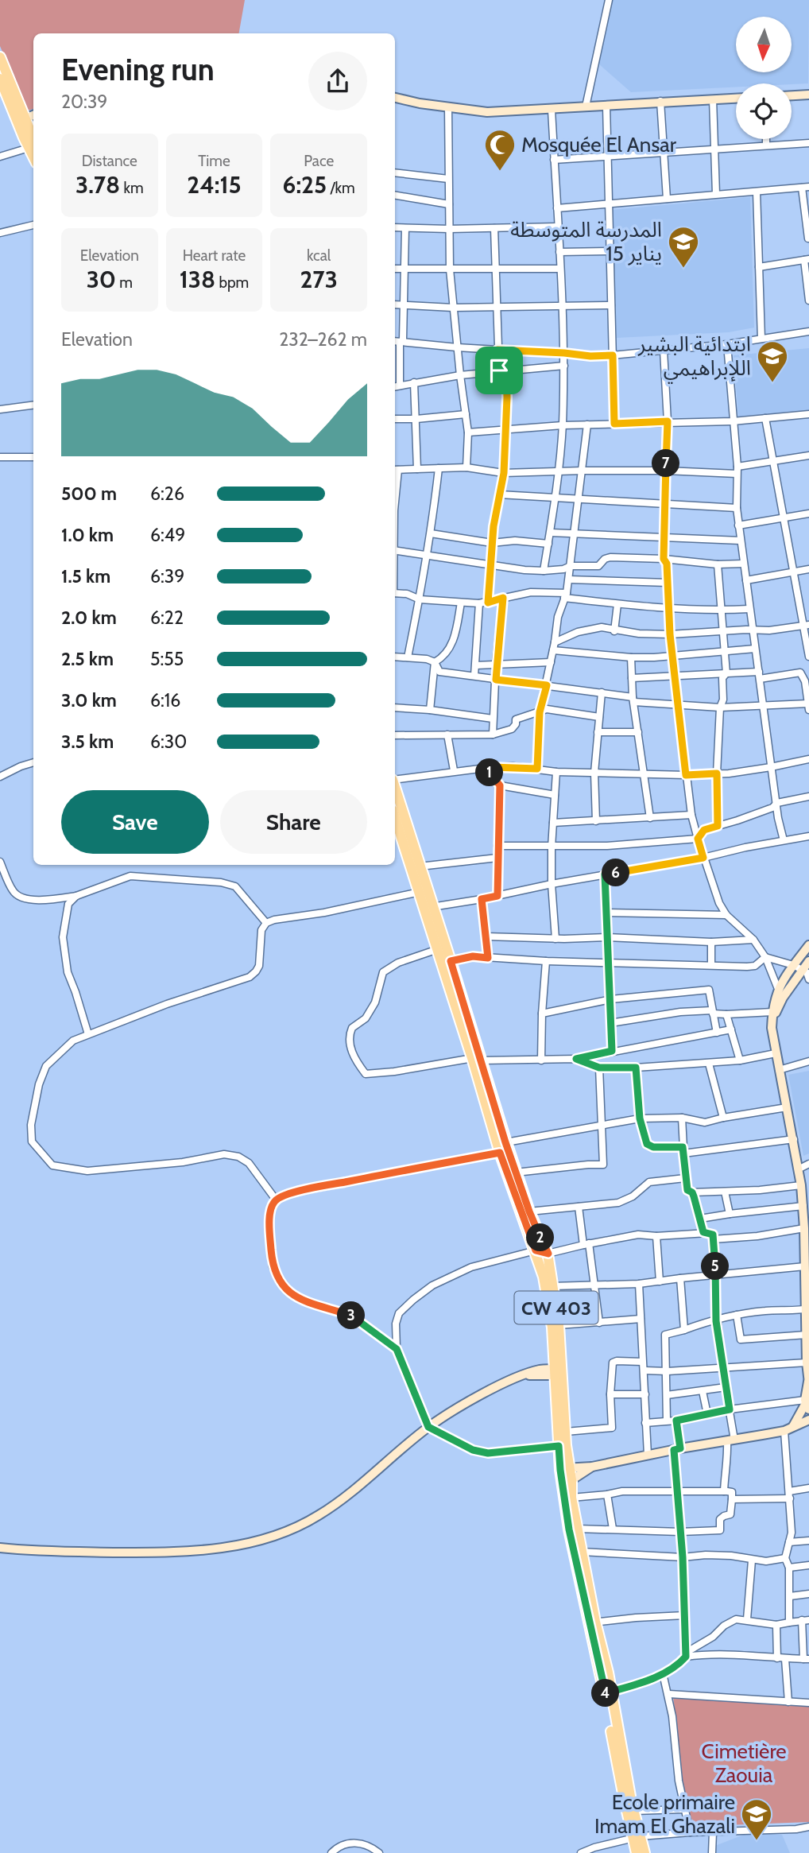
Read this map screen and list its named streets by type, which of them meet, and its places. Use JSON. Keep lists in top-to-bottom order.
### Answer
{
  "streets": {
    "main road": ["CW 403"]
  },
  "parks": ["Cimetière Zaouia"],
  "places": {
    "mosque": ["Mosquée El Ansar"],
    "school or university": ["المدرسة المتوسطة 15 يناير", "ابتدائية البشير اللإبراهيمي", "Ecole primaire Imam El Ghazali"]
  },
  "north": "bottom",
  "page": {
    "heading": ["Evening run", "20:39"],
    "stats": [
      ["Distance", "3.78 km"],
      ["Time", "24:15"],
      ["Pace", "6:25 /km"],
      ["Elevation", "30 m"],
      ["Heart rate", "138 bpm"],
      ["kcal", "273"]
    ],
    "chart": ["Elevation", "232–262 m"],
    "pins": [
      "7",
      "1",
      "6",
      "2",
      "5",
      "3",
      "4"
    ],
    "list": [
      {
        "name": "500 m",
        "note": "6:26"
      },
      {
        "name": "1.0 km",
        "note": "6:49"
      },
      {
        "name": "1.5 km",
        "note": "6:39"
      },
      {
        "name": "2.0 km",
        "note": "6:22"
      },
      {
        "name": "2.5 km",
        "note": "5:55"
      },
      {
        "name": "3.0 km",
        "note": "6:16"
      },
      {
        "name": "3.5 km",
        "note": "6:30"
      }
    ],
    "buttons": ["Save", "Share"]
  }
}
